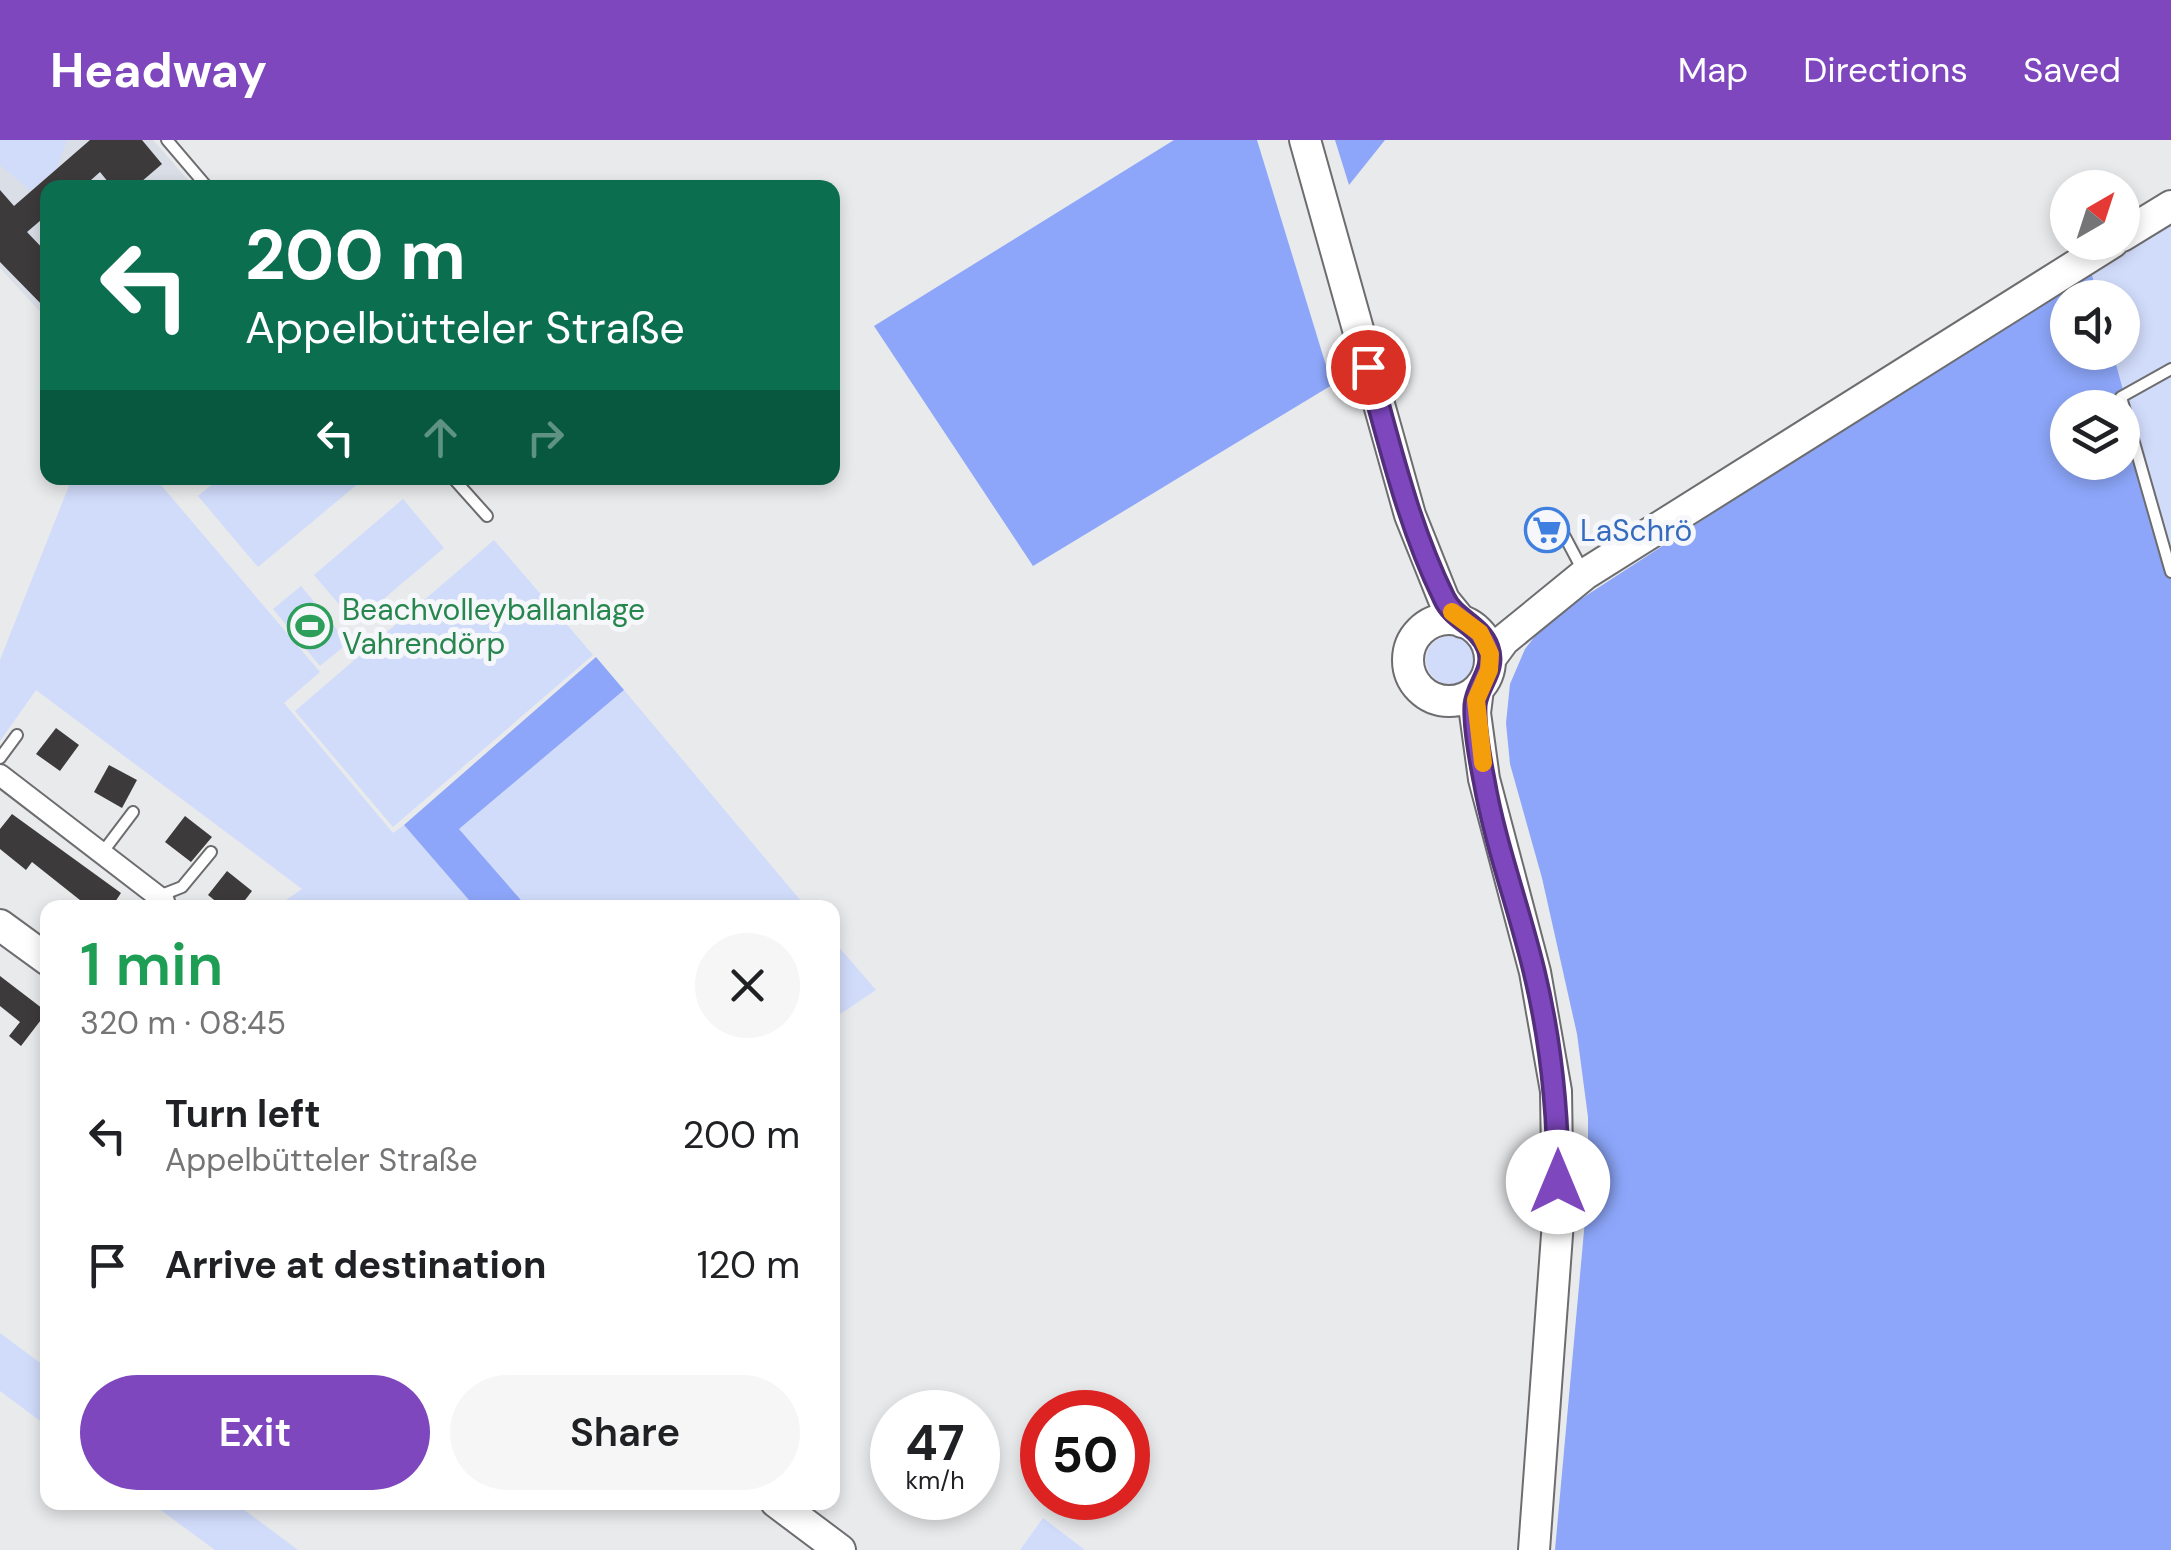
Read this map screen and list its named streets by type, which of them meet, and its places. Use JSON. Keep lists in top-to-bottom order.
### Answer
{
  "places": {
    "supermarket": ["LaSchrö"],
    "sports": ["Beachvolleyballanlage Vahrendörp"]
  },
  "north": "top right",
  "page": {
    "header": "Headway",
    "nav": ["Map", "Directions", "Saved"],
    "turn": ["200 m", "Appelbütteler Straße"],
    "heading": ["1 min", "320 m · 08:45"],
    "list": [
      {
        "name": "Turn left",
        "note": "Appelbütteler Straße",
        "value": "200 m"
      },
      {
        "name": "Arrive at destination",
        "value": "120 m"
      }
    ],
    "buttons": ["Exit", "Share"],
    "speed": "47 km/h",
    "limit": "50"
  }
}
